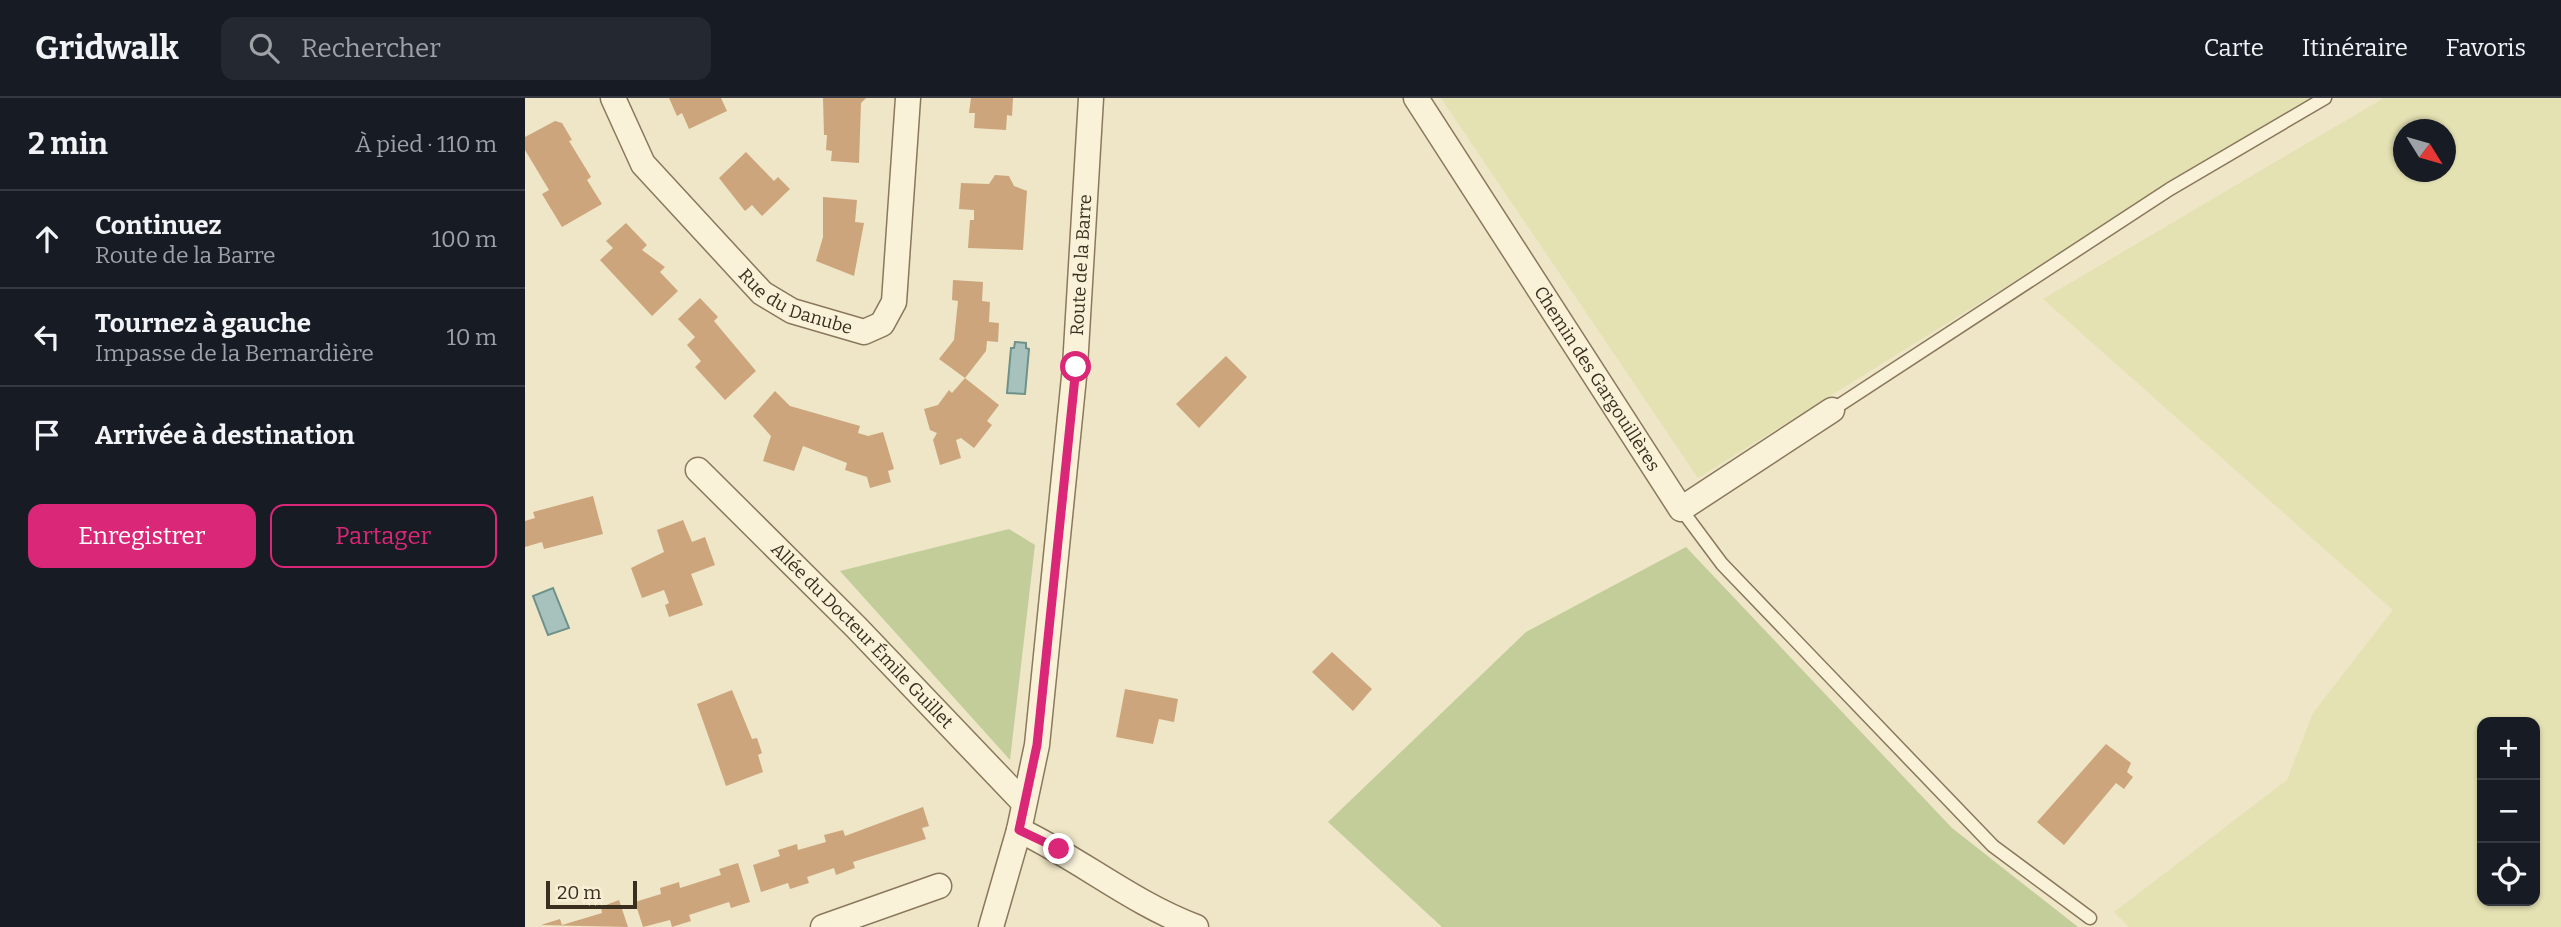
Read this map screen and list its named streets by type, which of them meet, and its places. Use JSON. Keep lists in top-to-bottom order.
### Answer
{
  "streets": {
    "street": [
      "Route de la Barre",
      "Rue du Danube",
      "Chemin des Gargouillères",
      "Allée du Docteur Émile Guillet"
    ]
  },
  "crossings": [
    ["Route de la Barre", "Allée du Docteur Émile Guillet"]
  ],
  "scale_bar": "20 m",
  "north": "bottom right",
  "page": {
    "header": "Gridwalk",
    "search": "Rechercher",
    "nav": ["Carte", "Itinéraire", "Favoris"],
    "heading": ["2 min", "À pied · 110 m"],
    "list": [
      ["Continuez", "Route de la Barre", "100 m"],
      ["Tournez à gauche", "Impasse de la Bernardière", "10 m"],
      "Arrivée à destination"
    ],
    "buttons": ["Enregistrer", "Partager"],
    "map_buttons": ["+", "−"],
    "scale": "20 m"
  }
}
